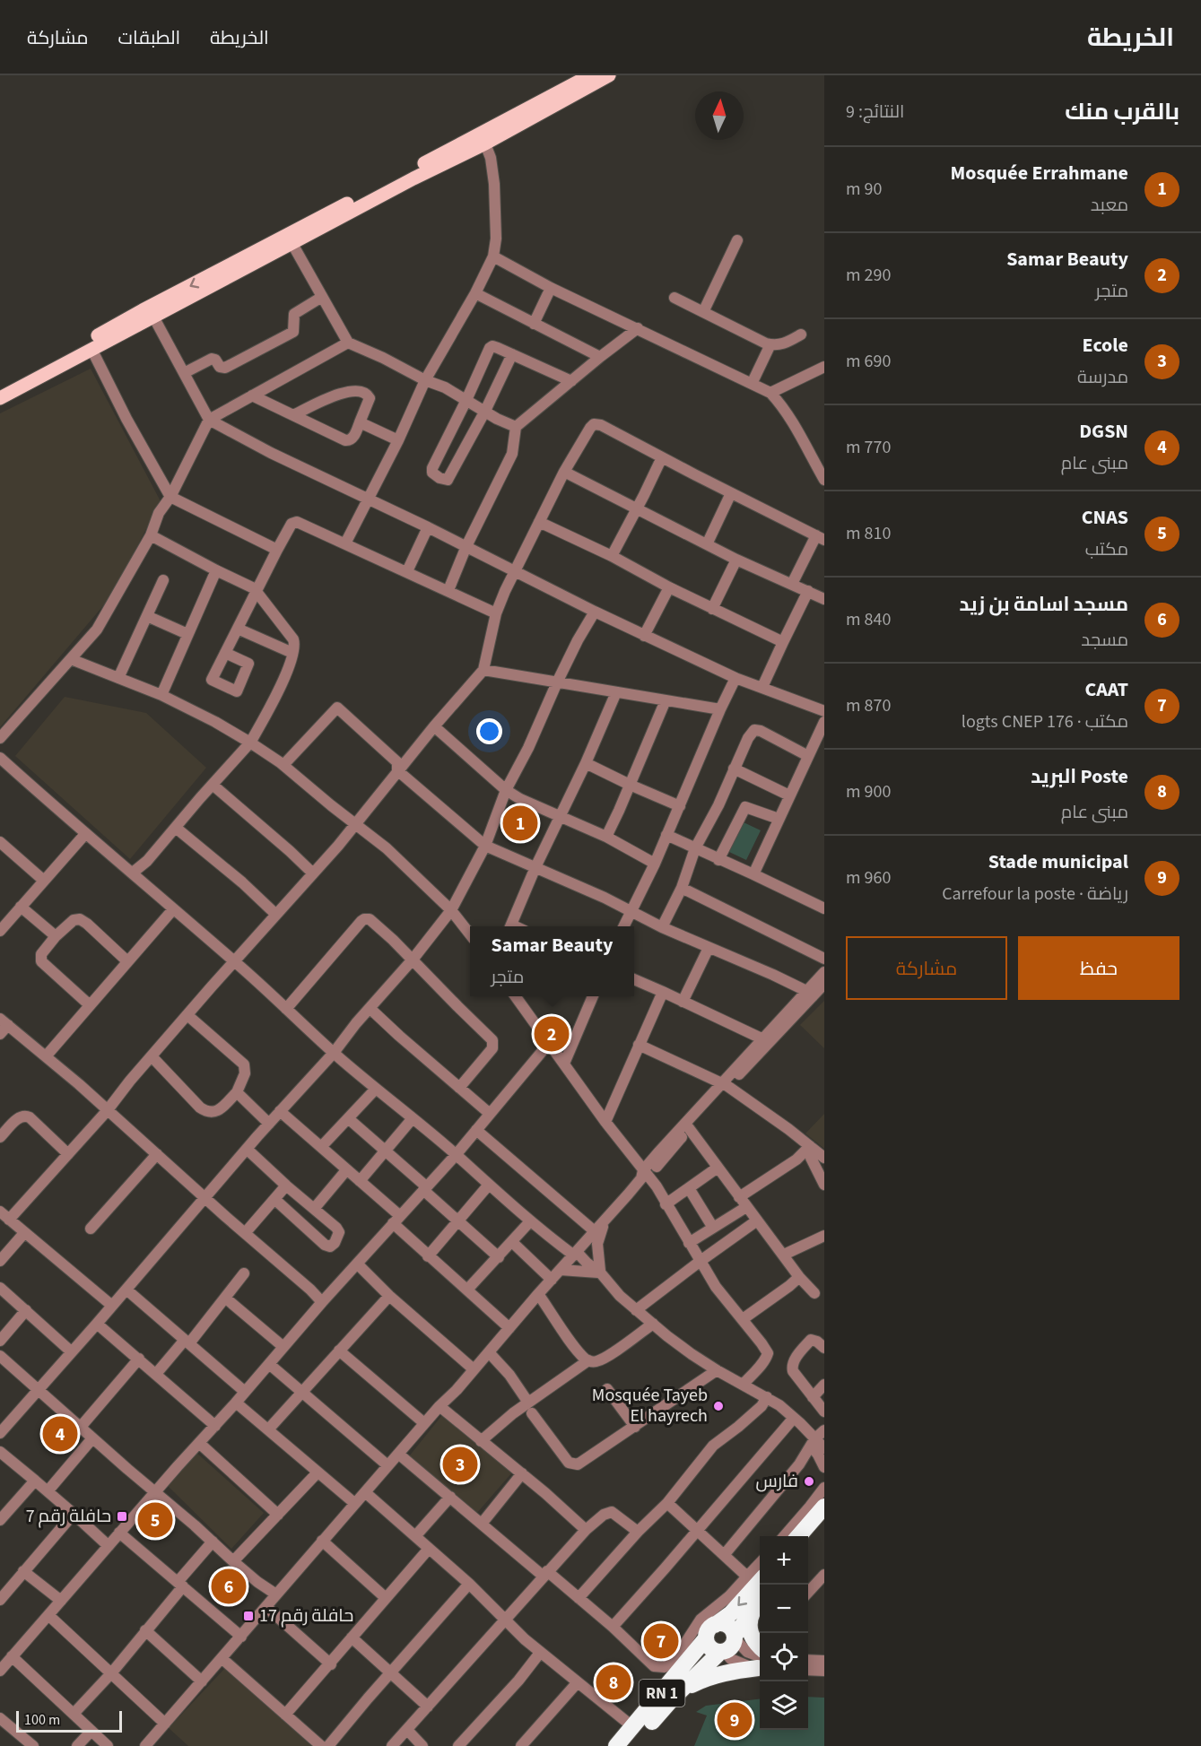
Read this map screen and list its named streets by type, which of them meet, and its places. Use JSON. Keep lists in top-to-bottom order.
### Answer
{
  "streets": {
    "highway": ["RN 1"]
  },
  "places": {
    "other": ["Mosquée Tayeb El hayrech", "فارس"],
    "transit": ["حافلة رقم 7", "حافلة رقم 17"]
  },
  "scale_bar": "100 m",
  "north": "top",
  "page": {
    "header": "الخريطة",
    "nav": ["الخريطة", "الطبقات", "مشاركة"],
    "heading": ["بالقرب منك", "النتائج: 9"],
    "list": [
      {
        "mark": "1",
        "name": "Mosquée Errahmane",
        "note": "معبد",
        "value": "90 m"
      },
      {
        "mark": "2",
        "name": "Samar Beauty",
        "note": "متجر",
        "value": "290 m"
      },
      {
        "mark": "3",
        "name": "Ecole",
        "note": "مدرسة",
        "value": "690 m"
      },
      {
        "mark": "4",
        "name": "DGSN",
        "note": "مبنى عام",
        "value": "770 m"
      },
      {
        "mark": "5",
        "name": "CNAS",
        "note": "مكتب",
        "value": "810 m"
      },
      {
        "mark": "6",
        "name": "مسجد اسامة بن زيد",
        "note": "مسجد",
        "value": "840 m"
      },
      {
        "mark": "7",
        "name": "CAAT",
        "note": "مكتب · 176 logts CNEP",
        "value": "870 m"
      },
      {
        "mark": "8",
        "name": "Poste البريد",
        "note": "مبنى عام",
        "value": "900 m"
      },
      {
        "mark": "9",
        "name": "Stade municipal",
        "note": "رياضة · Carrefour la poste",
        "value": "960 m"
      }
    ],
    "pins": [
      "1",
      "2",
      "4",
      "3",
      "5",
      "6",
      "7",
      "8",
      "9"
    ],
    "buttons": ["حفظ", "مشاركة"],
    "popup": ["Samar Beauty", "متجر"],
    "map_buttons": ["+", "−"],
    "scale": "100 m"
  }
}
